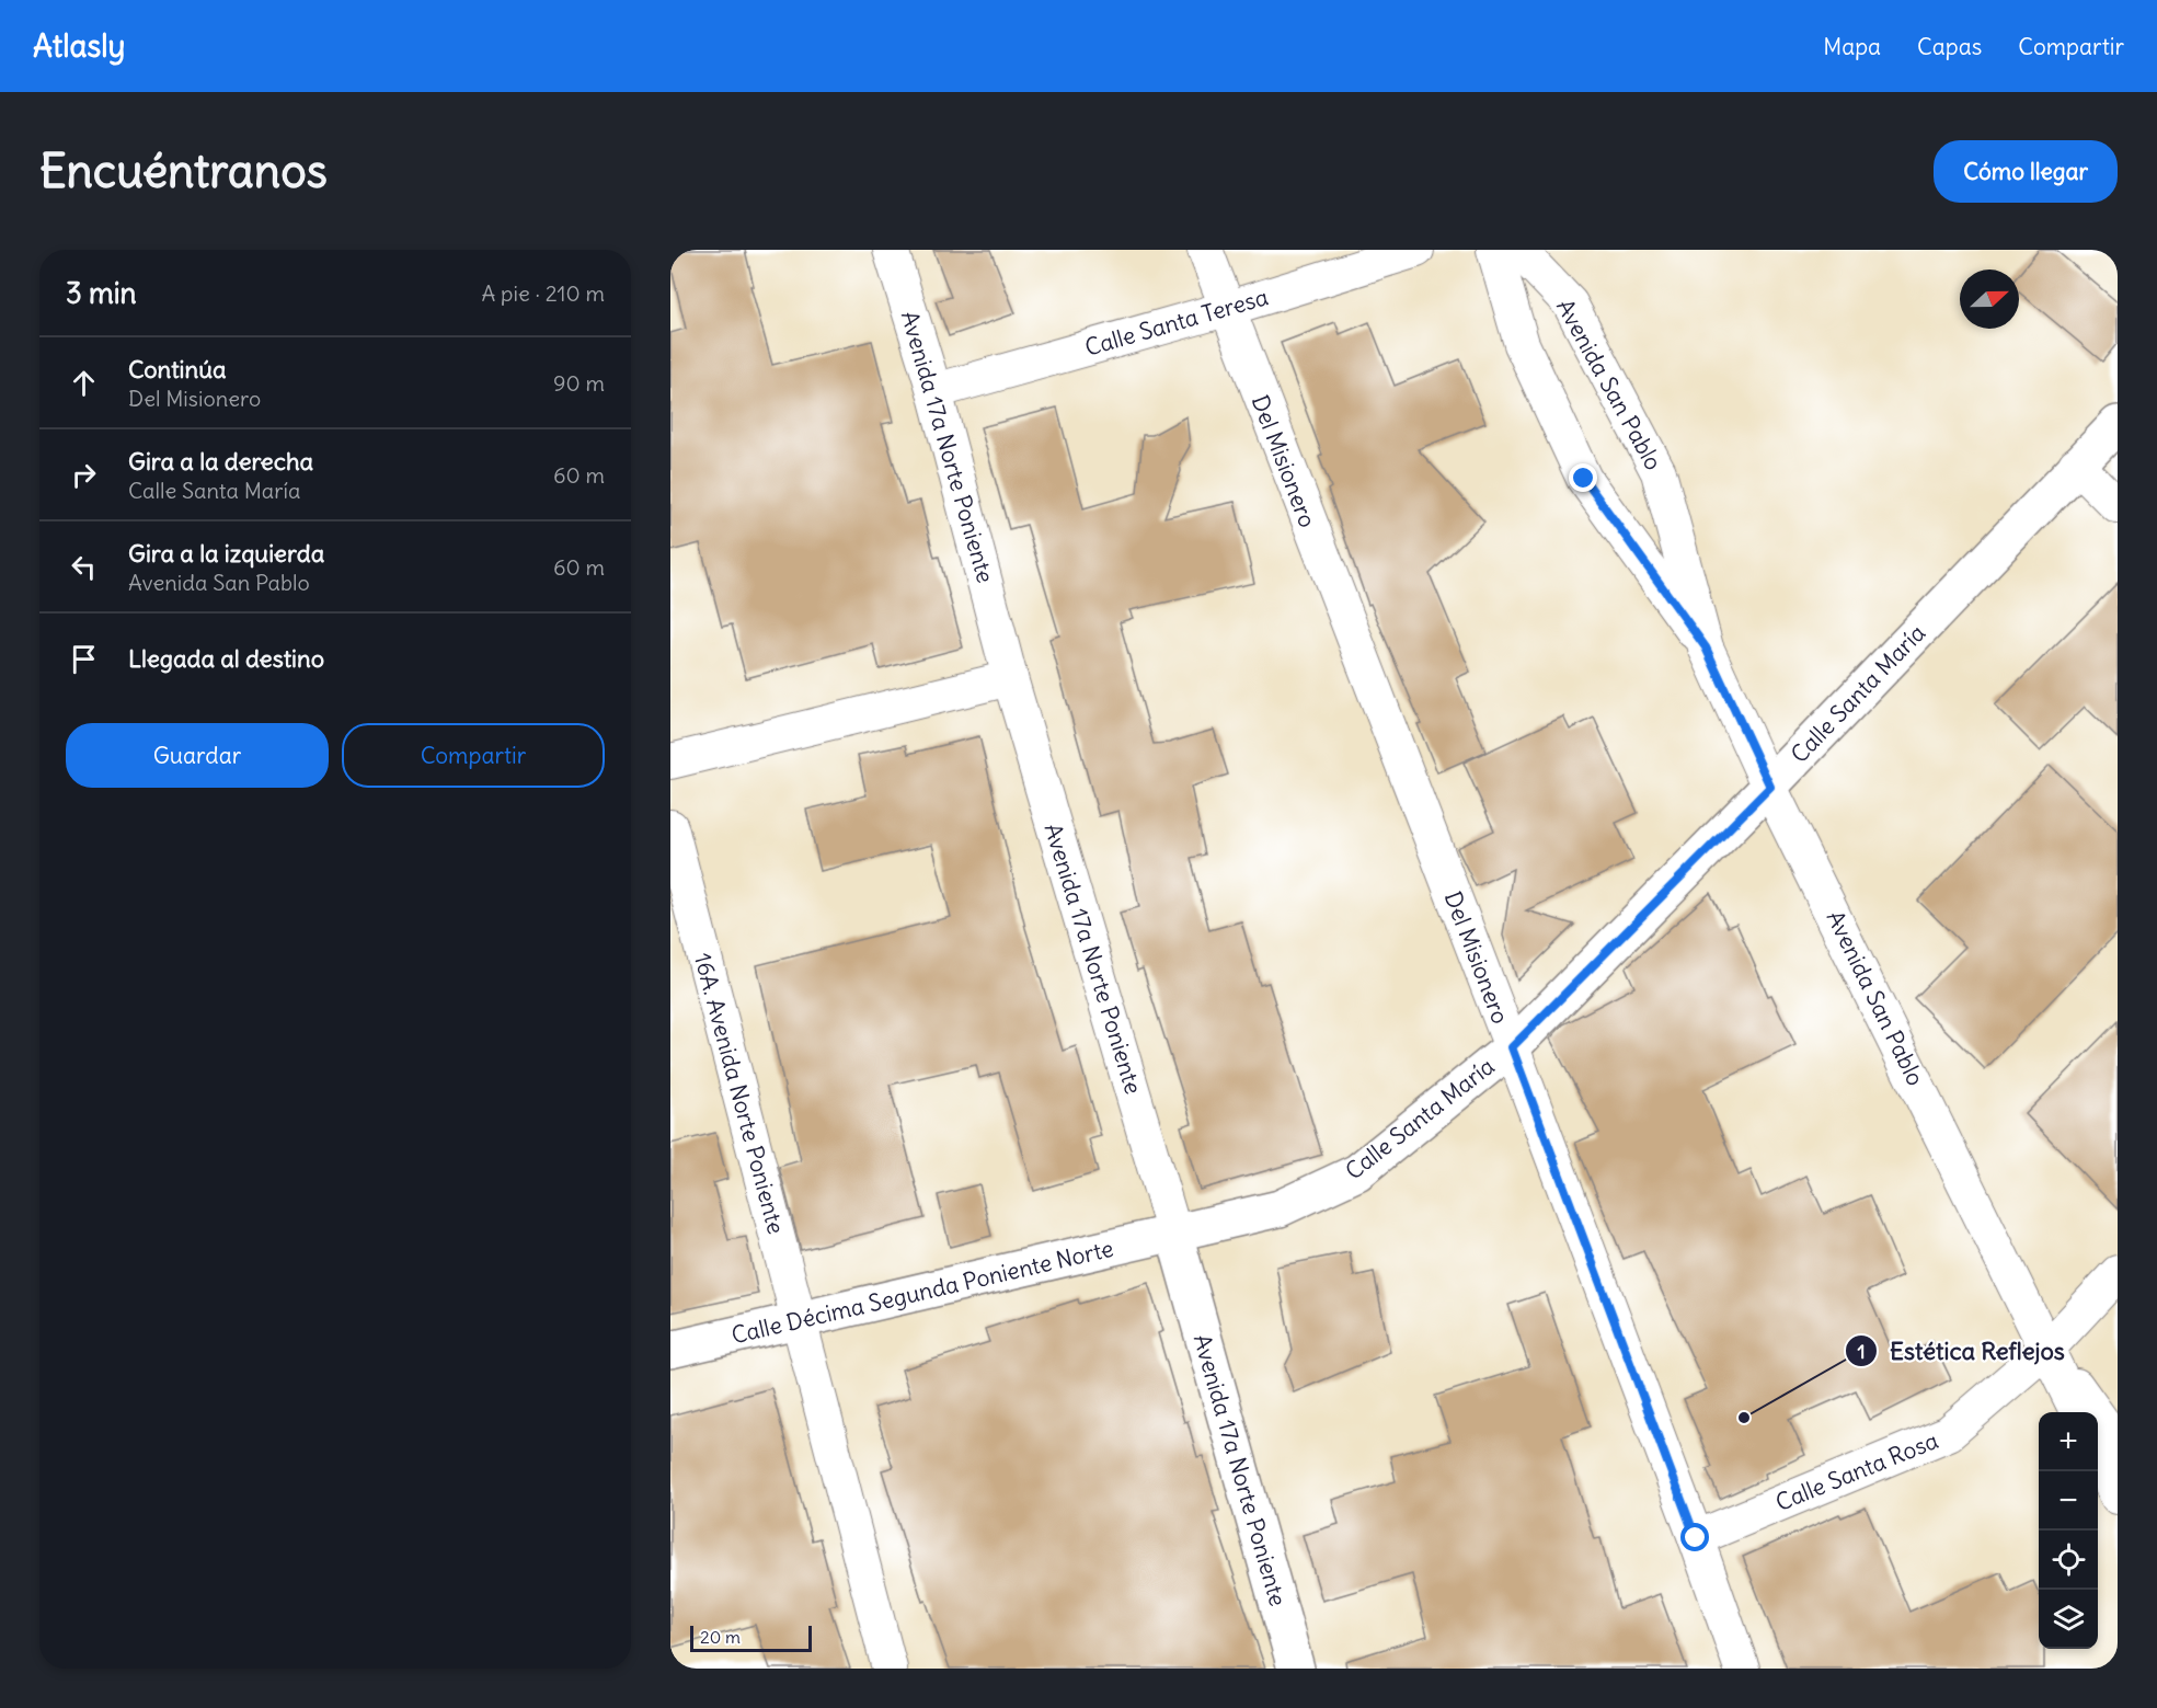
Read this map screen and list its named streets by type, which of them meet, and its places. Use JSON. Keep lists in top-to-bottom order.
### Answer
{
  "streets": {
    "street": [
      "Calle Santa Teresa",
      "Avenida San Pablo",
      "Avenida 17a Norte Poniente",
      "Del Misionero",
      "Calle Santa María",
      "16A. Avenida Norte Poniente",
      "Calle Décima Segunda Poniente Norte",
      "Calle Santa Rosa"
    ]
  },
  "crossings": [
    ["Calle Santa Teresa", "Avenida 17a Norte Poniente"],
    ["Calle Santa Teresa", "Del Misionero"],
    ["Avenida San Pablo", "Calle Santa María"],
    ["Avenida San Pablo", "Calle Santa Rosa"],
    ["Avenida 17a Norte Poniente", "Calle Santa María"],
    ["Avenida 17a Norte Poniente", "Calle Décima Segunda Poniente Norte"],
    ["Del Misionero", "Calle Santa María"],
    ["Del Misionero", "Calle Santa Rosa"],
    ["Calle Santa María", "Calle Décima Segunda Poniente Norte"],
    ["16A. Avenida Norte Poniente", "Calle Décima Segunda Poniente Norte"]
  ],
  "places": ["Estética Reflejos"],
  "scale_bar": "20 m",
  "north": "right",
  "page": {
    "header": "Atlasly",
    "nav": ["Mapa", "Capas", "Compartir"],
    "buttons": [
      "Cómo llegar",
      ["Guardar", "Compartir"]
    ],
    "title": "Encuéntranos",
    "heading": ["3 min", "A pie · 210 m"],
    "list": [
      ["Continúa", "Del Misionero", "90 m"],
      ["Gira a la derecha", "Calle Santa María", "60 m"],
      ["Gira a la izquierda", "Avenida San Pablo", "60 m"],
      "Llegada al destino"
    ],
    "map_buttons": ["+", "−"],
    "scale": "20 m"
  }
}
